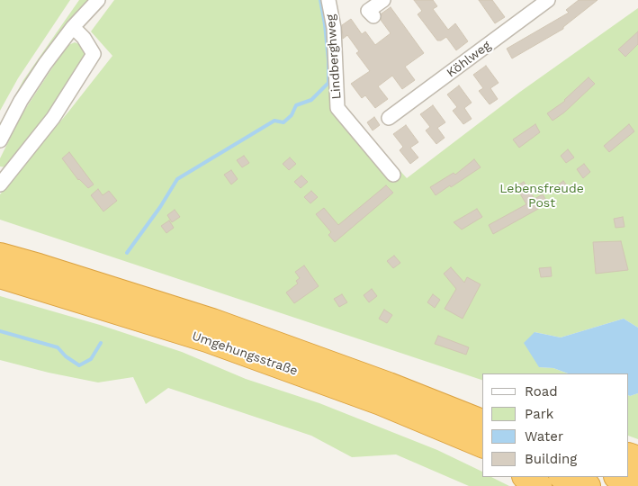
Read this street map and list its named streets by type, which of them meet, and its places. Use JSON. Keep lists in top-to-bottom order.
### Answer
{
  "streets": {
    "highway": ["Umgehungsstraße"],
    "street": ["Lindberghweg", "Köhlweg"]
  },
  "parks": ["Lebensfreude Post"],
  "legend": [
    "Road",
    "Park",
    "Water",
    "Building"
  ]
}
